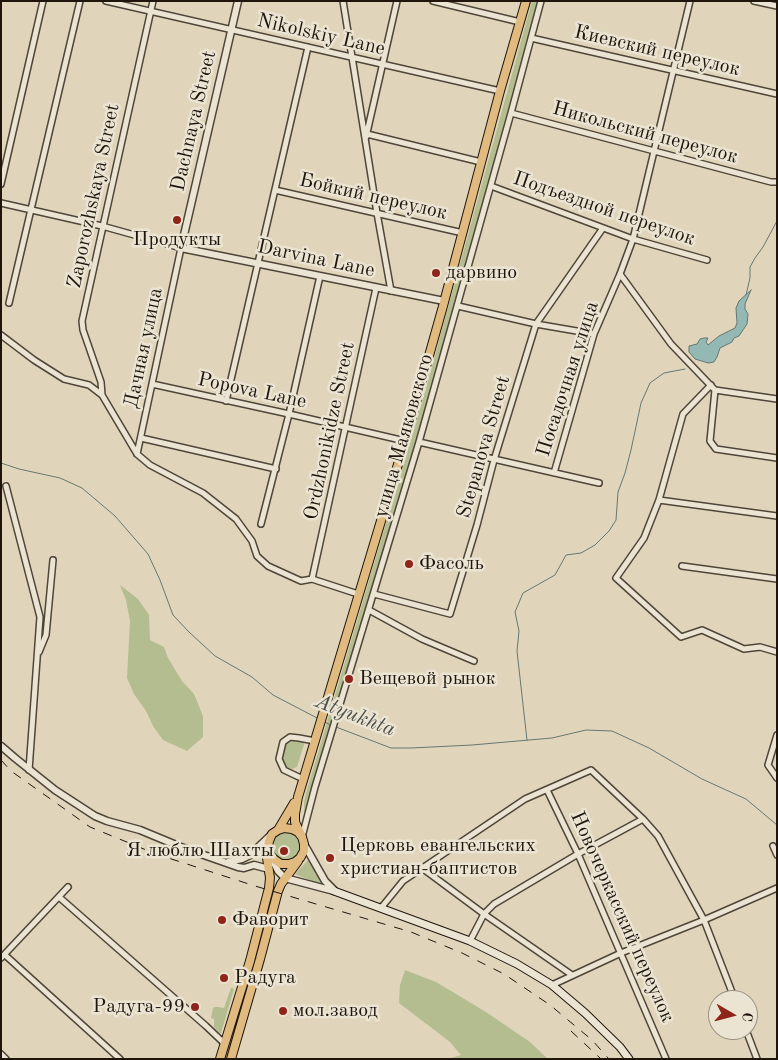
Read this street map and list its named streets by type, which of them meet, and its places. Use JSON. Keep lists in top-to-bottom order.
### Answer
{
  "streets": {
    "main road": ["улица Маяковского"],
    "street": [
      "Nikolskiy Lane",
      "Киевский переулок",
      "Dachnaya Street",
      "Никольский переулок",
      "Zaporozhskaya Street",
      "Бойкий переулок",
      "Подъездной переулок",
      "Darvina Lane",
      "Дачная улица",
      "Посадочная улица",
      "Popova Lane",
      "Ordzhonikidze Street",
      "Stepanova Street",
      "Новочеркасский переулок"
    ]
  },
  "crossings": [
    ["Nikolskiy Lane", "Dachnaya Street"],
    ["Nikolskiy Lane", "Zaporozhskaya Street"],
    ["Nikolskiy Lane", "улица Маяковского"],
    ["Киевский переулок", "улица Маяковского"],
    ["Dachnaya Street", "Darvina Lane"],
    ["Dachnaya Street", "Дачная улица"],
    ["Никольский переулок", "улица Маяковского"],
    ["Бойкий переулок", "улица Маяковского"],
    ["Подъездной переулок", "Посадочная улица"],
    ["Подъездной переулок", "улица Маяковского"],
    ["Подъездной переулок", "Stepanova Street"],
    ["Darvina Lane", "Дачная улица"],
    ["Darvina Lane", "Ordzhonikidze Street"],
    ["Darvina Lane", "улица Маяковского"],
    ["Дачная улица", "Popova Lane"],
    ["Popova Lane", "Ordzhonikidze Street"],
    ["Popova Lane", "улица Маяковского"],
    ["улица Маяковского", "Stepanova Street"]
  ],
  "water": ["Atyukhta"],
  "places": [
    "Продукты",
    "дарвино",
    "Фасоль",
    "Вещевой рынок",
    "Я люблю Шахты",
    "Церковь евангельских христиан-баптистов",
    "Фаворит",
    "Радуга",
    "Радуга-99",
    "мол.завод"
  ],
  "north": "right"
}
